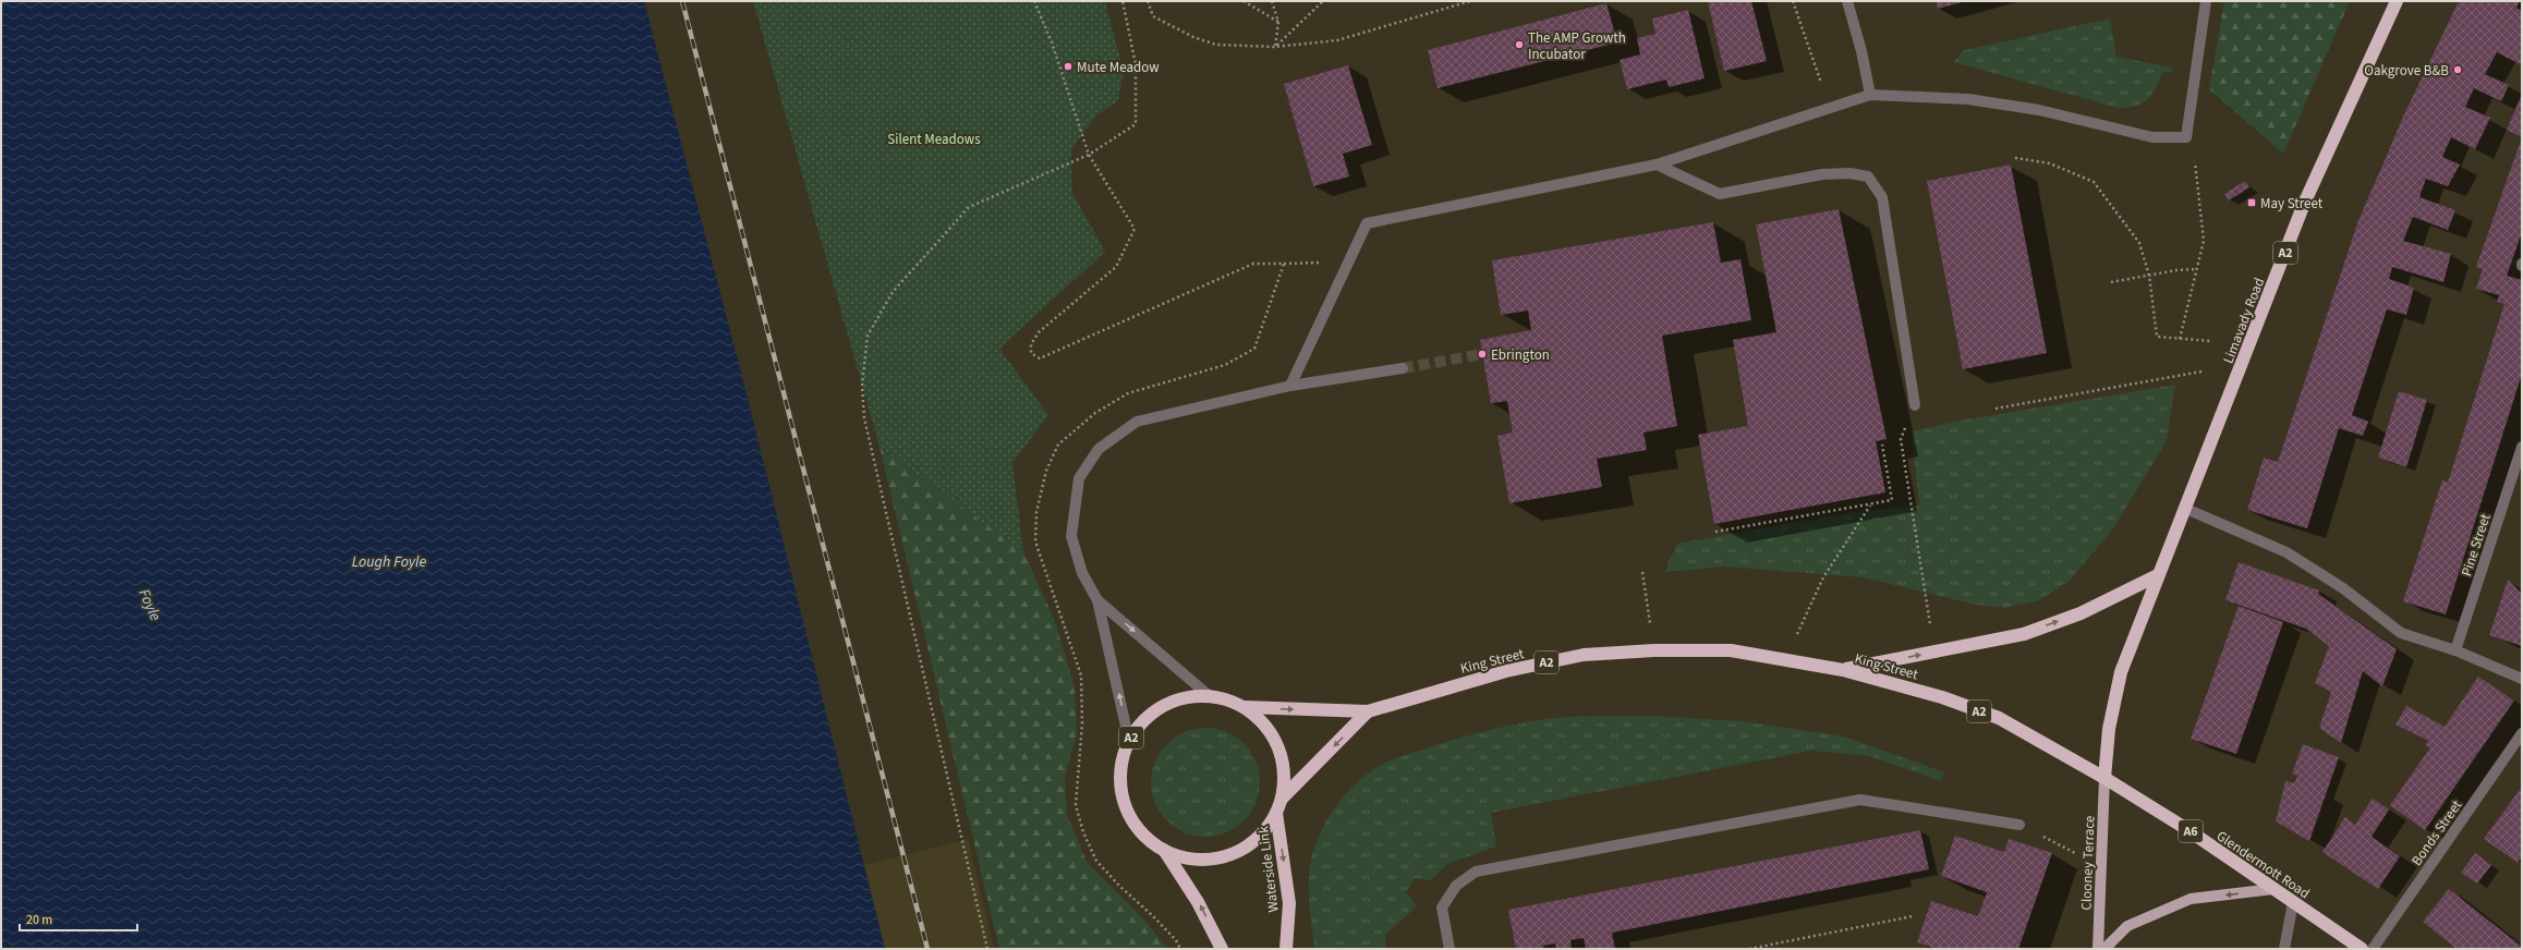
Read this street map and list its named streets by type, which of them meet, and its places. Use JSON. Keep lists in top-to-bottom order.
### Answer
{
  "streets": {
    "highway": [
      "A2",
      "Limavady Road",
      "King Street",
      "A6",
      "Glendermott Road",
      "Waterside Link"
    ],
    "main road": ["Clooney Terrace"],
    "street": ["Pine Street", "Bonds Street"]
  },
  "crossings": [
    ["A2", "Limavady Road"],
    ["A2", "King Street"],
    ["A2", "Clooney Terrace"],
    ["A2", "Glendermott Road"],
    ["King Street", "Clooney Terrace"],
    ["King Street", "Glendermott Road"],
    ["King Street", "Waterside Link"],
    ["Clooney Terrace", "Glendermott Road"]
  ],
  "water": ["Lough Foyle", "Foyle"],
  "parks": ["Silent Meadows"],
  "places": {
    "other": [
      "The AMP Growth Incubator",
      "Mute Meadow",
      "Oakgrove B&B",
      "Ebrington"
    ],
    "transit": ["May Street"]
  },
  "scale_bar": "20 m"
}
